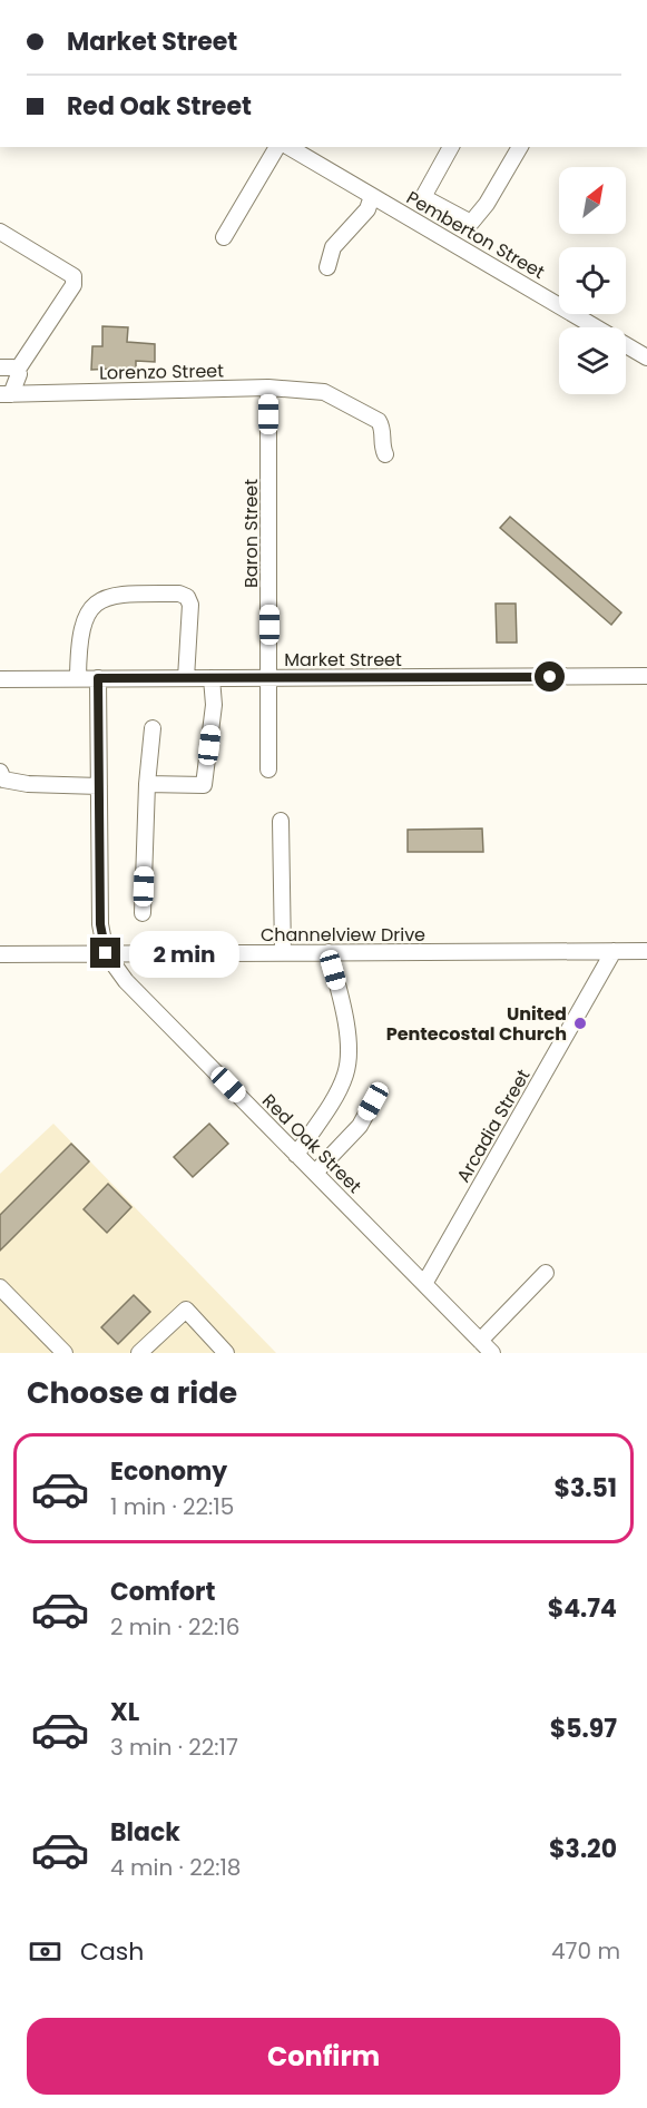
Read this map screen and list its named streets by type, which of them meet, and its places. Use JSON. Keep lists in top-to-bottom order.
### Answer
{
  "streets": {
    "street": [
      "Pemberton Street",
      "Lorenzo Street",
      "Baron Street",
      "Market Street",
      "Channelview Drive",
      "Arcadia Street",
      "Red Oak Street"
    ]
  },
  "crossings": [
    ["Lorenzo Street", "Baron Street"],
    ["Baron Street", "Market Street"],
    ["Market Street", "Red Oak Street"],
    ["Channelview Drive", "Arcadia Street"],
    ["Channelview Drive", "Red Oak Street"],
    ["Arcadia Street", "Red Oak Street"]
  ],
  "places": ["United Pentecostal Church"],
  "north": "top right",
  "page": {
    "banner": ["Market Street", "Red Oak Street"],
    "bubble": "2 min",
    "heading": "Choose a ride",
    "list": [
      {
        "name": "Economy",
        "note": "1 min · 22:15",
        "value": "$3.51"
      },
      {
        "name": "Comfort",
        "note": "2 min · 22:16",
        "value": "$4.74"
      },
      {
        "name": "XL",
        "note": "3 min · 22:17",
        "value": "$5.97"
      },
      {
        "name": "Black",
        "note": "4 min · 22:18",
        "value": "$3.20"
      }
    ],
    "pay": ["Cash", "470 m"],
    "buttons": "Confirm"
  }
}
